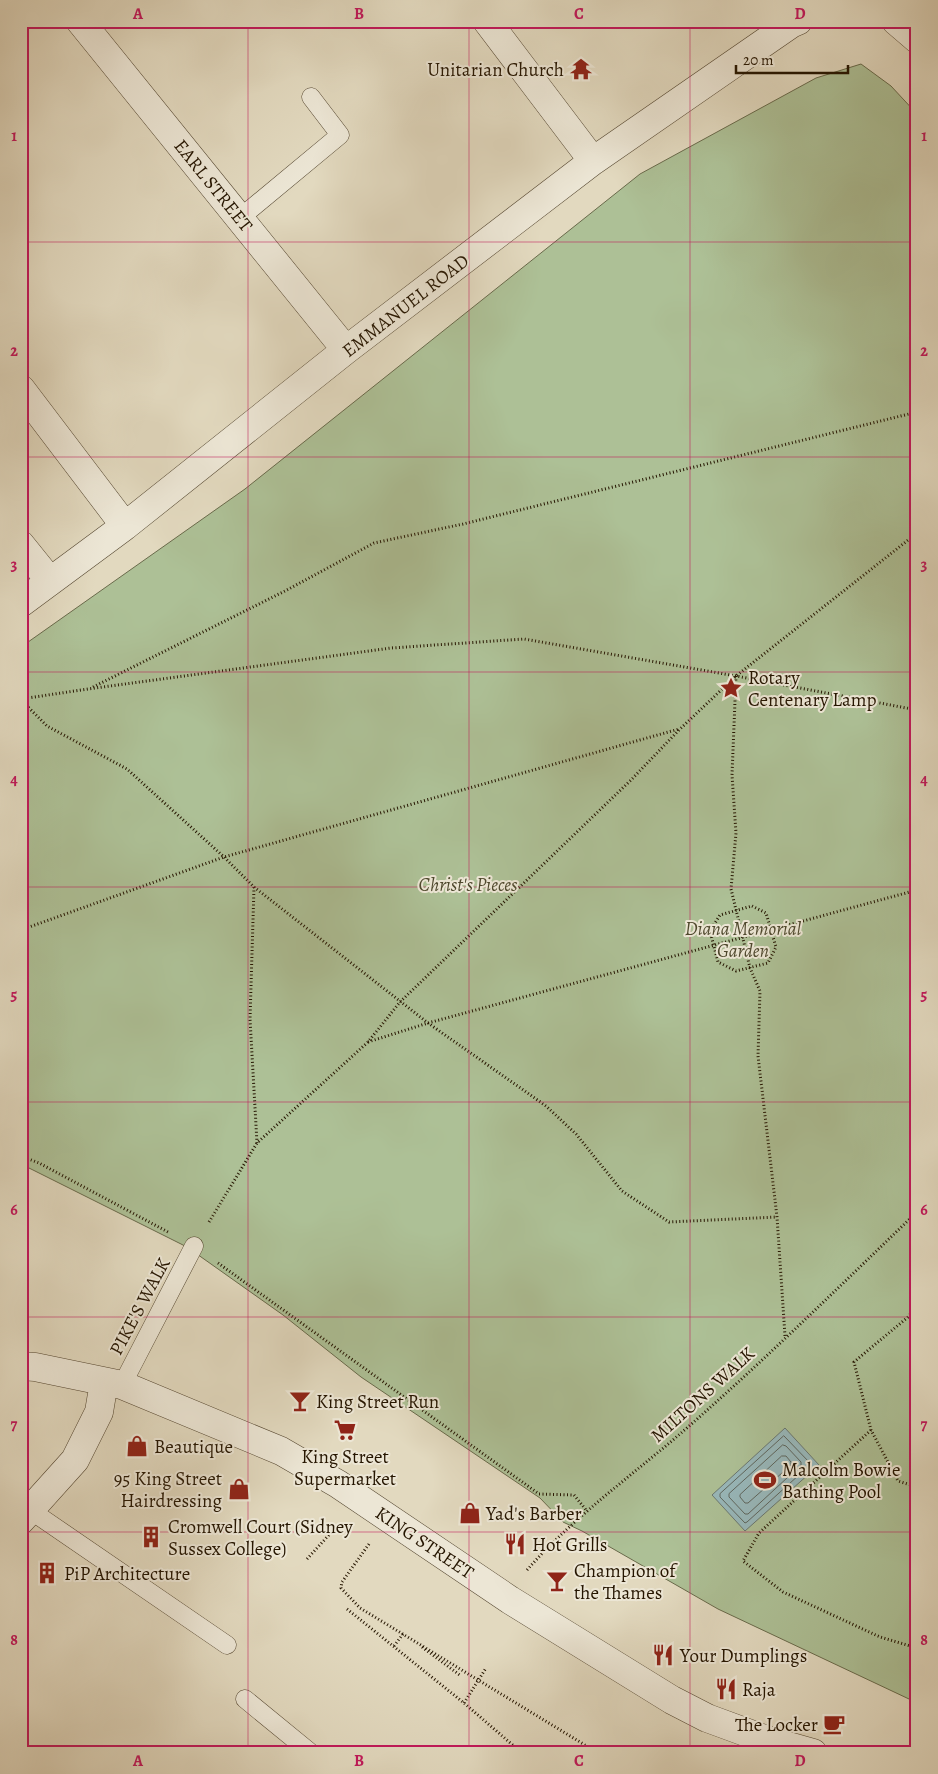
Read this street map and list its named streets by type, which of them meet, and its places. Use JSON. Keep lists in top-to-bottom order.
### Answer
{
  "streets": {
    "street": ["EARL STREET", "EMMANUEL ROAD", "KING STREET"],
    "lane": ["PIKE'S WALK"],
    "path": ["MILTONS WALK"]
  },
  "crossings": [
    ["EARL STREET", "EMMANUEL ROAD"],
    ["PIKE'S WALK", "KING STREET"],
    ["MILTONS WALK", "KING STREET"]
  ],
  "parks": ["Christ's Pieces", "Diana Memorial Garden"],
  "places": {
    "temple": ["Unitarian Church"],
    "place": ["Rotary Centenary Lamp"],
    "bar": ["King Street Run", "Champion of the Thames"],
    "supermarket": ["King Street Supermarket"],
    "shop": ["Beautique", "95 King Street Hairdressing", "Yad's Barber"],
    "sports": ["Malcolm Bowie Bathing Pool"],
    "building": ["Cromwell Court (Sidney Sussex College)", "PiP Architecture"],
    "restaurant": ["Hot Grills", "Your Dumplings", "Raja"],
    "cafe": ["The Locker"]
  },
  "scale_bar": "20 m",
  "grid": {
    "columns": [
      "A",
      "B",
      "C",
      "D"
    ],
    "rows": [
      "1",
      "2",
      "3",
      "4",
      "5",
      "6",
      "7",
      "8"
    ]
  }
}
